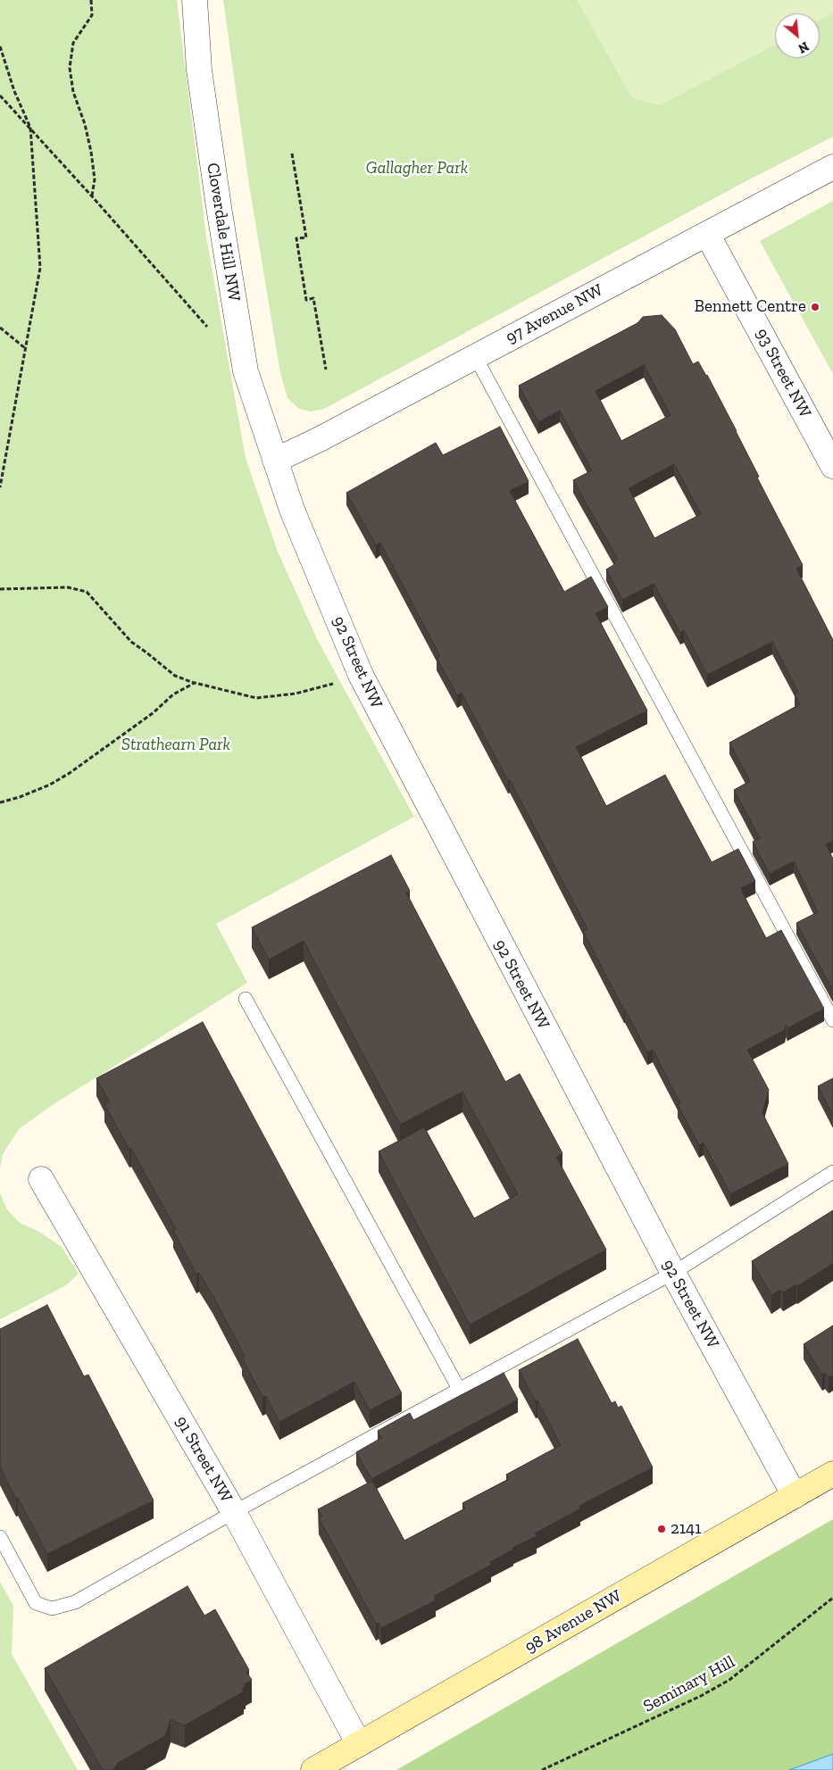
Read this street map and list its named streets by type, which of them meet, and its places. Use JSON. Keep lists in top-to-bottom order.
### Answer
{
  "streets": {
    "main road": ["98 Avenue NW"],
    "street": [
      "Cloverdale Hill NW",
      "97 Avenue NW",
      "93 Street NW",
      "92 Street NW",
      "91 Street NW"
    ],
    "path": ["Seminary Hill"]
  },
  "crossings": [
    ["Cloverdale Hill NW", "97 Avenue NW"],
    ["Cloverdale Hill NW", "92 Street NW"],
    ["97 Avenue NW", "93 Street NW"],
    ["97 Avenue NW", "92 Street NW"],
    ["92 Street NW", "98 Avenue NW"],
    ["91 Street NW", "98 Avenue NW"]
  ],
  "parks": ["Gallagher Park", "Strathearn Park"],
  "places": ["Bennett Centre", "2141"],
  "north": "bottom right"
}
